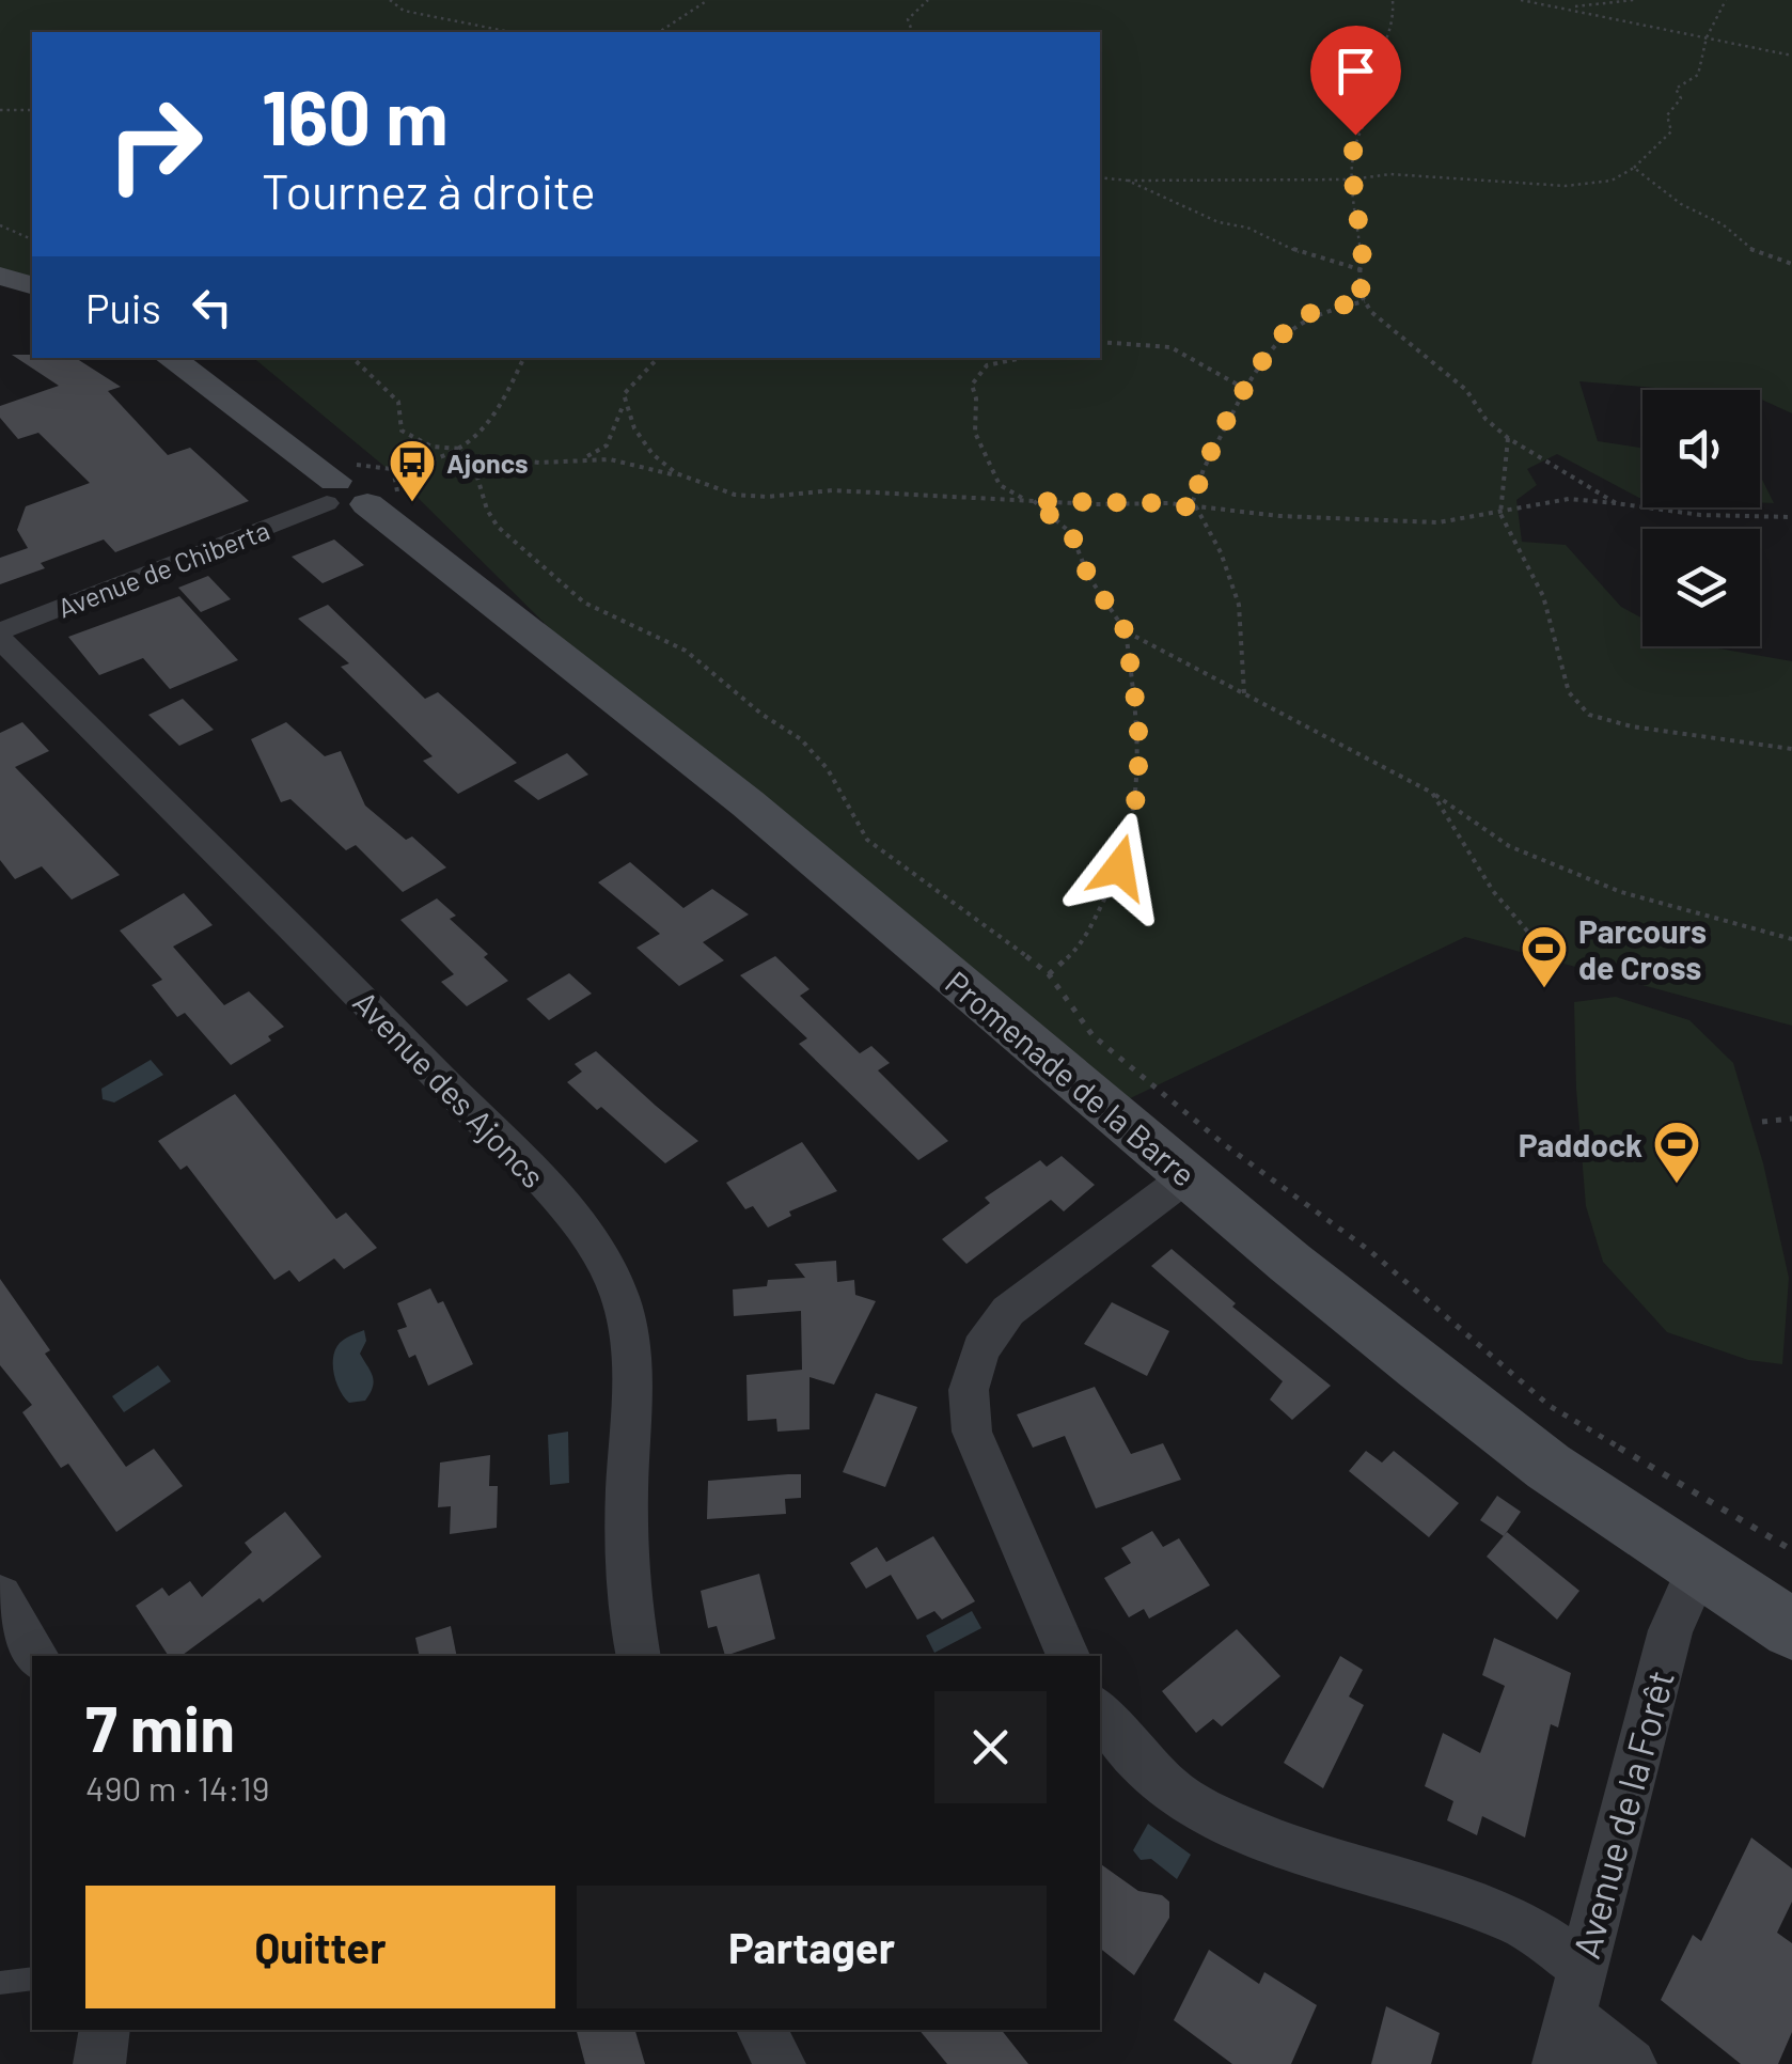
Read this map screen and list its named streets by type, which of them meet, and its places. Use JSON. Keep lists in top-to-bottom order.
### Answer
{
  "streets": {
    "main road": ["Promenade de la Barre"],
    "street": ["Avenue de Chiberta", "Avenue des Ajoncs", "Avenue de la Forêt"]
  },
  "crossings": [
    ["Avenue de Chiberta", "Promenade de la Barre"],
    ["Avenue de Chiberta", "Avenue des Ajoncs"],
    ["Promenade de la Barre", "Avenue de la Forêt"]
  ],
  "places": {
    "bus stop": ["Ajoncs"],
    "sports": ["Parcours de Cross", "Paddock"]
  },
  "page": {
    "turn": ["160 m", "Tournez à droite"],
    "then": "Puis",
    "heading": ["7 min", "490 m · 14:19"],
    "buttons": ["Quitter", "Partager"]
  }
}
